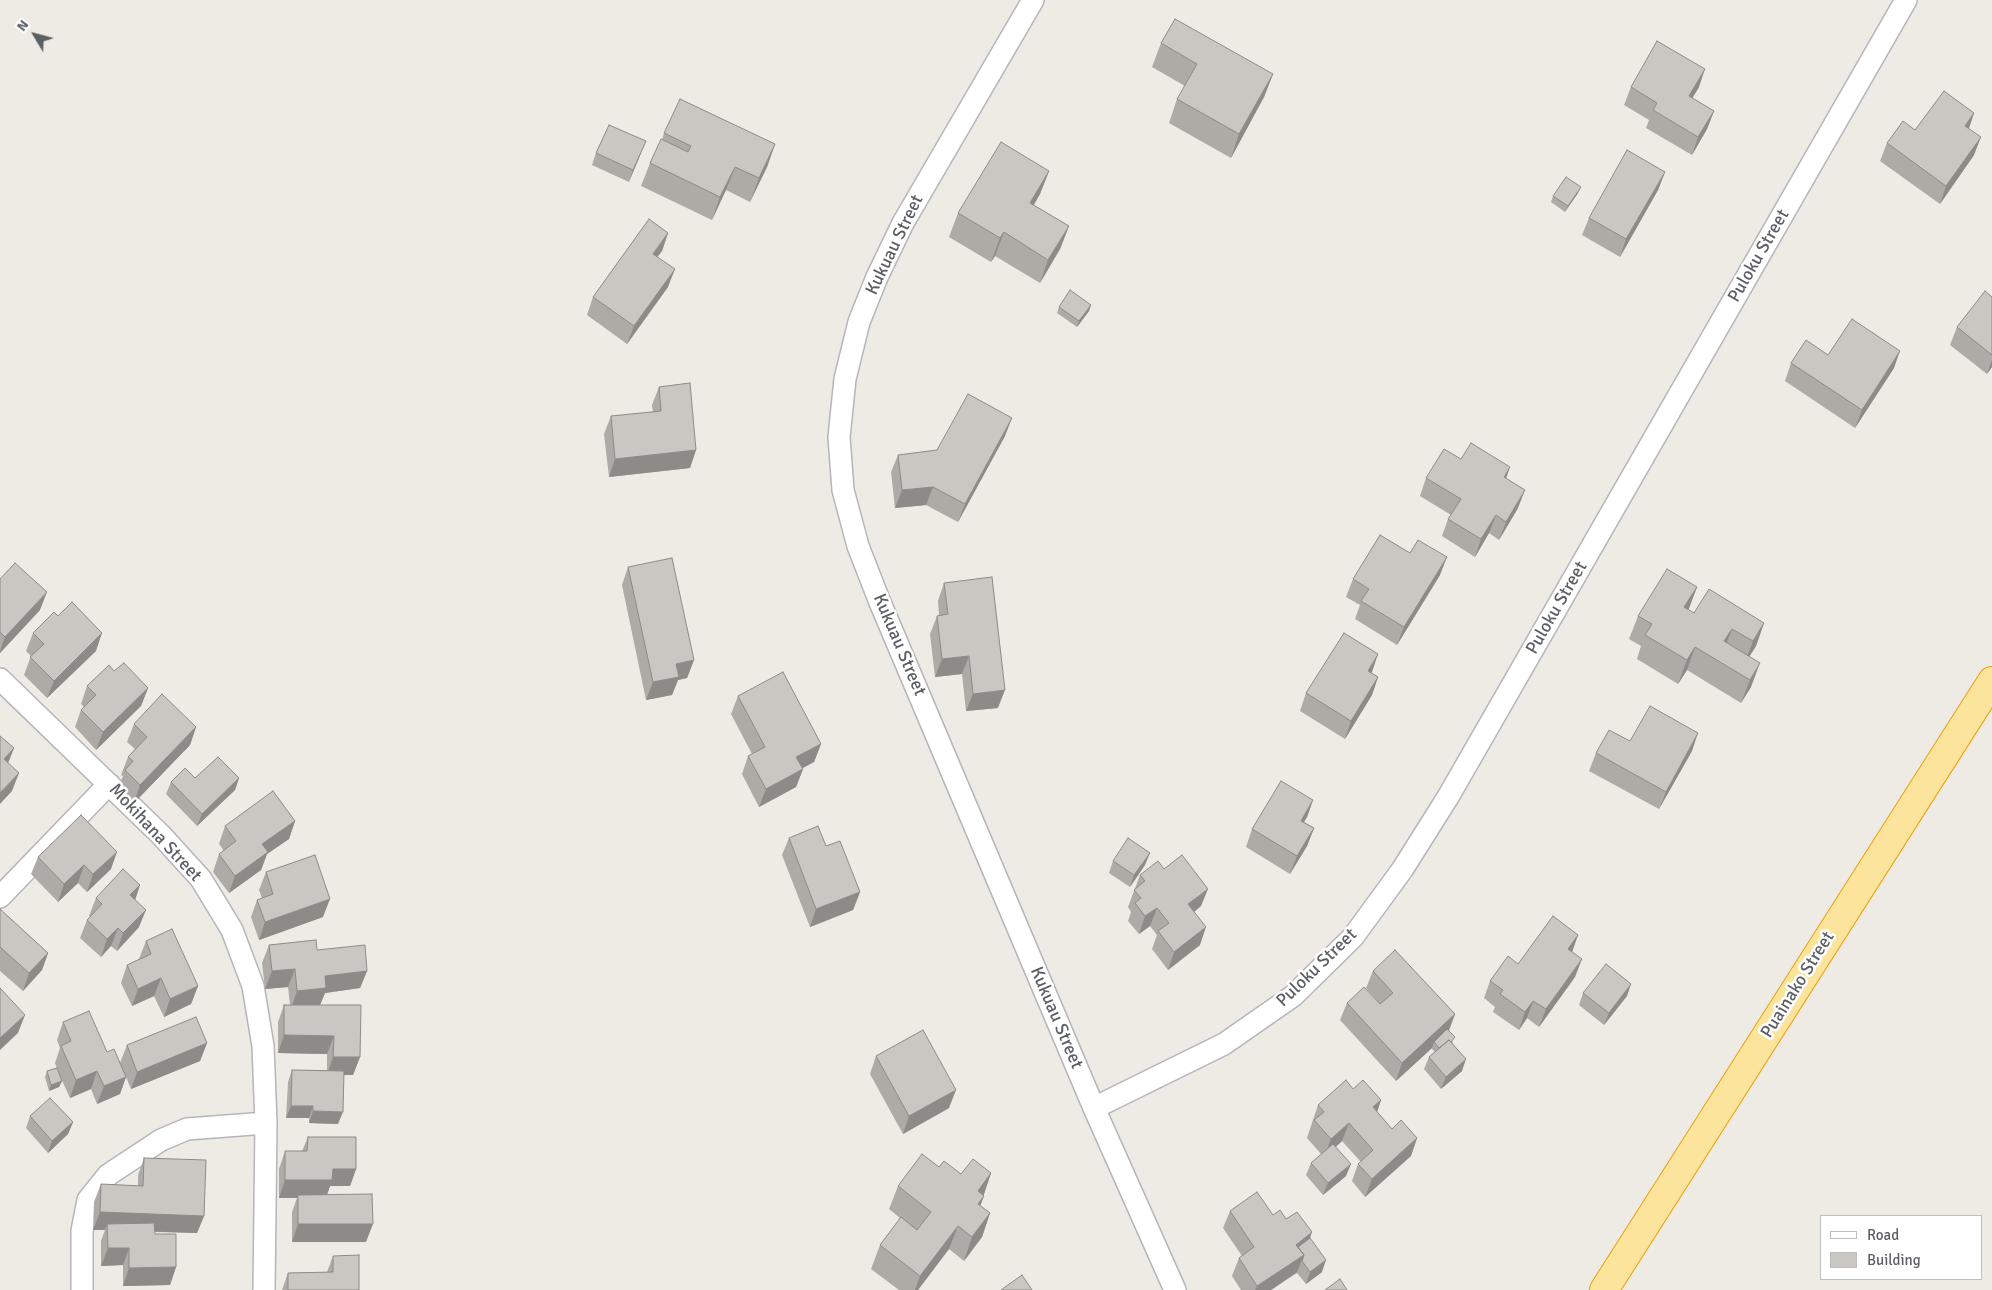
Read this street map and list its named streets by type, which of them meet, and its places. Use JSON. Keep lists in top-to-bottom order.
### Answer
{
  "streets": {
    "highway": ["Puainako Street"],
    "street": ["Kukuau Street", "Puloku Street", "Mokihana Street"]
  },
  "crossings": [
    ["Kukuau Street", "Puloku Street"]
  ],
  "legend": ["Road", "Building"],
  "north": "top left"
}
